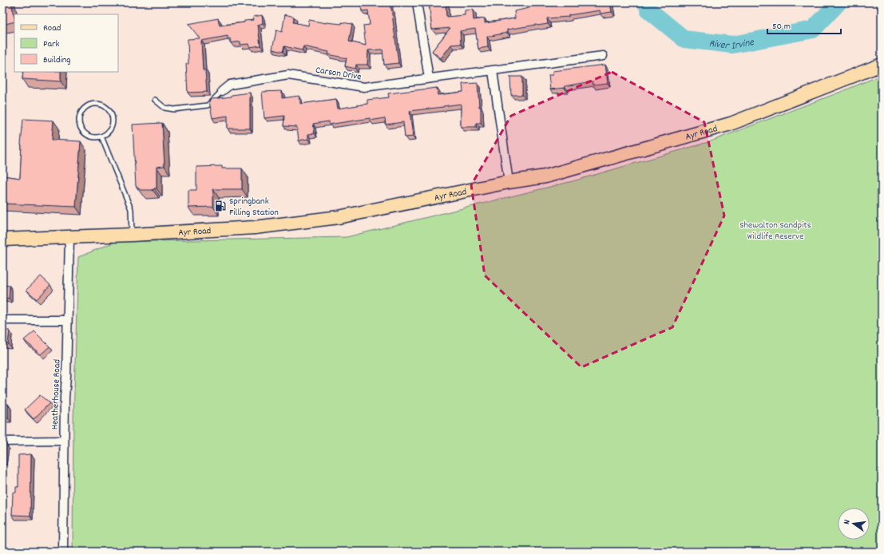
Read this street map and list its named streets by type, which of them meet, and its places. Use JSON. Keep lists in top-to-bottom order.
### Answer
{
  "streets": {
    "main road": ["Ayr Road"],
    "street": ["Carson Drive", "Heatherhouse Road"]
  },
  "crossings": [
    ["Ayr Road", "Heatherhouse Road"]
  ],
  "water": ["River Irvine"],
  "parks": ["Shewalton Sandpits Wildlife Reserve"],
  "places": {
    "fuel station": ["Springbank Filling Station"]
  },
  "legend": ["Road", "Park", "Building"],
  "scale_bar": "50 m",
  "north": "left"
}
